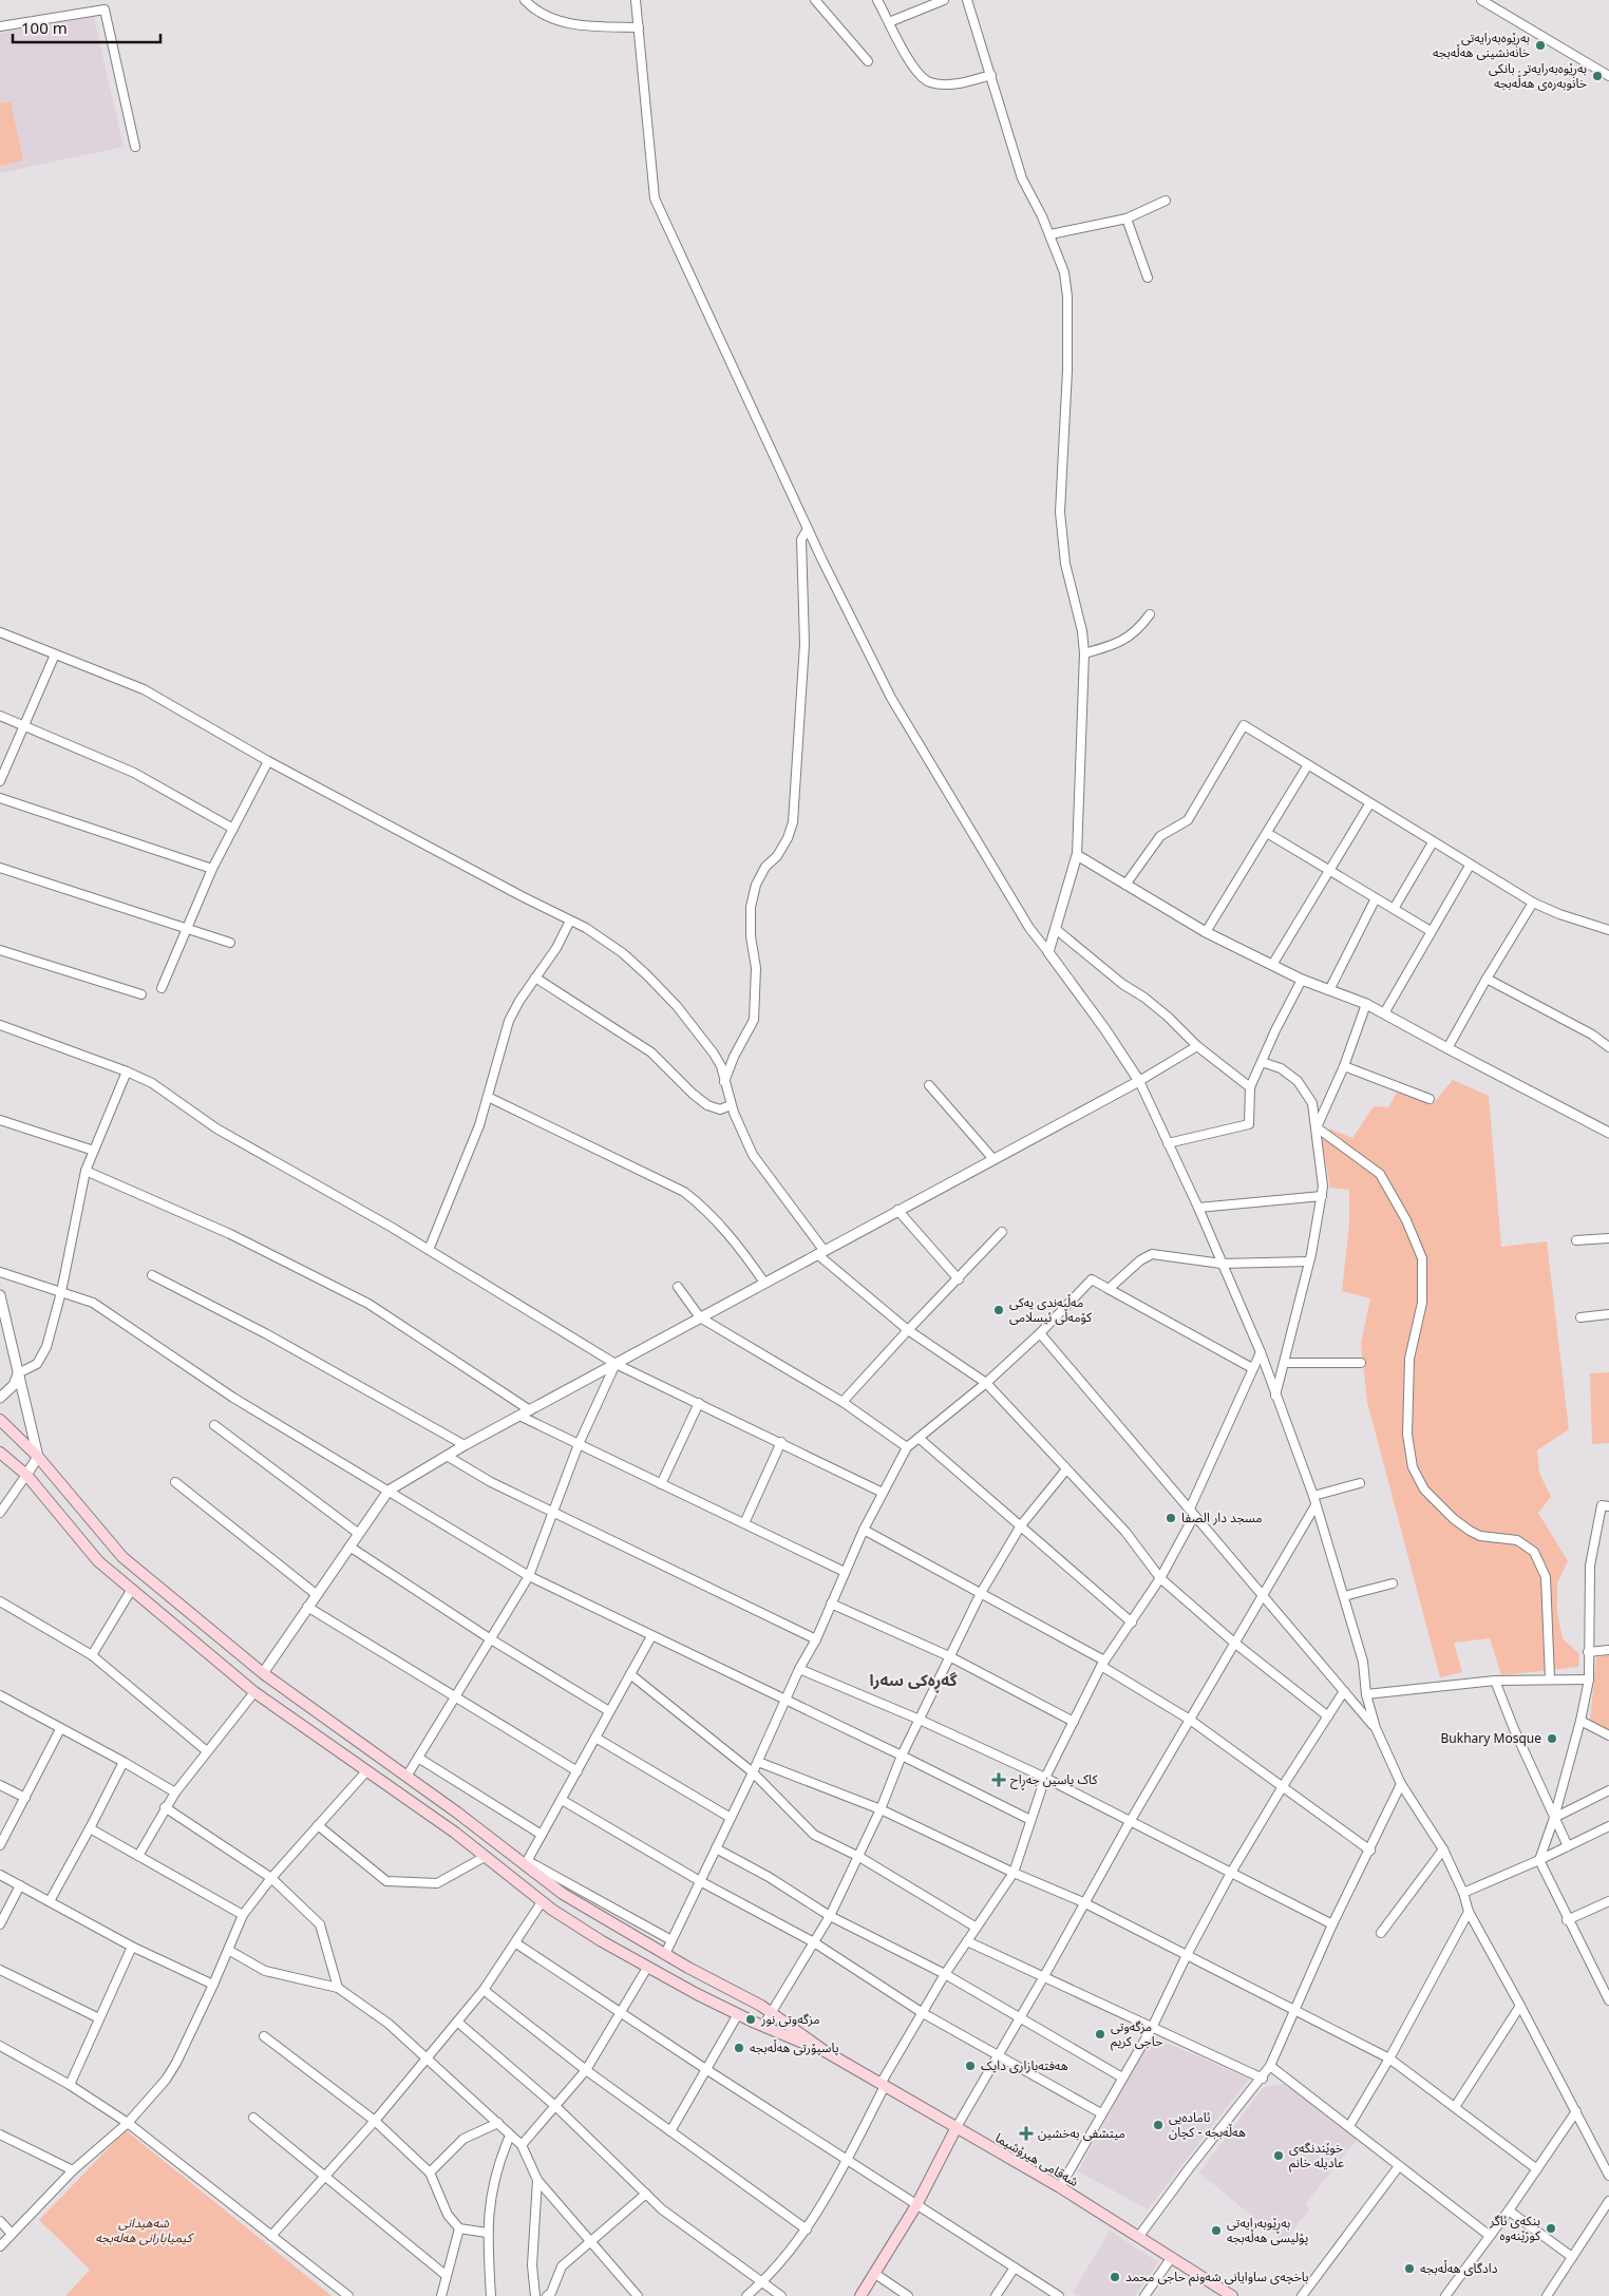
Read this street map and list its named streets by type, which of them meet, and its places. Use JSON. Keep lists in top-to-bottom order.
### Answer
{
  "streets": {
    "main road": ["شەقامی هیرۆشیما"]
  },
  "districts": ["گەڕەکی سەرا"],
  "parks": ["شەھیدانی کیمیابارانی ھەلەبجە"],
  "places": {
    "other": [
      "بەڕێوەبەرایەتی خانەنشینی هەڵەبجە",
      "بەڕێوەبەرایەتی بانکی خانوبەرەی هەڵەبجە",
      "مەڵبەندی یەکی کۆمەڵی ئیسلامی",
      "مسجد دار الصفا",
      "Bukhary Mosque",
      "مزگەوتی نور",
      "مزگە‌وتی حاجی كریم",
      "پاسپۆرتی هەڵەبجە",
      "هەفتەبازاری دایک",
      "ئامادەیی هەڵەبجە - کچان",
      "خوێندنگەی عادیلە خانم",
      "بنکەی ئاگر کوژێنەوە",
      "بەڕێوبەرایەتی پۆلیسی هەڵەبجە",
      "دادگای هەڵەبجە",
      "باخچە‌ی ساوایانی شە‌ونم حاجی محمد"
    ],
    "health": ["کاک یاسین جەڕاح", "میتشفی بەخشین"]
  },
  "scale_bar": "100 m"
}
